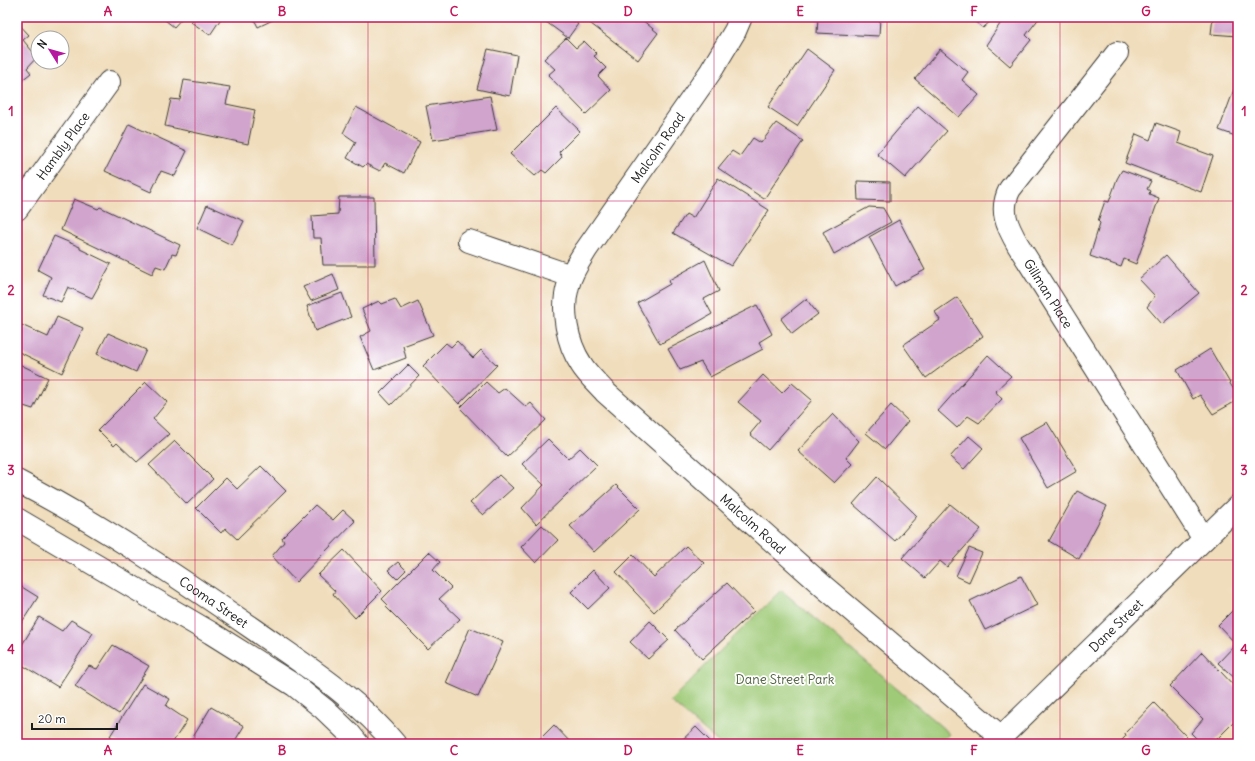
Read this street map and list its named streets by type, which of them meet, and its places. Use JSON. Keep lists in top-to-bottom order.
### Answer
{
  "streets": {
    "street": [
      "Hambly Place",
      "Malcolm Road",
      "Gillman Place",
      "Cooma Street",
      "Dane Street"
    ]
  },
  "crossings": [
    ["Malcolm Road", "Dane Street"],
    ["Gillman Place", "Dane Street"]
  ],
  "parks": ["Dane Street Park"],
  "scale_bar": "20 m",
  "north": "top left",
  "grid": {
    "columns": [
      "A",
      "B",
      "C",
      "D",
      "E",
      "F",
      "G"
    ],
    "rows": [
      "1",
      "2",
      "3",
      "4"
    ]
  }
}
